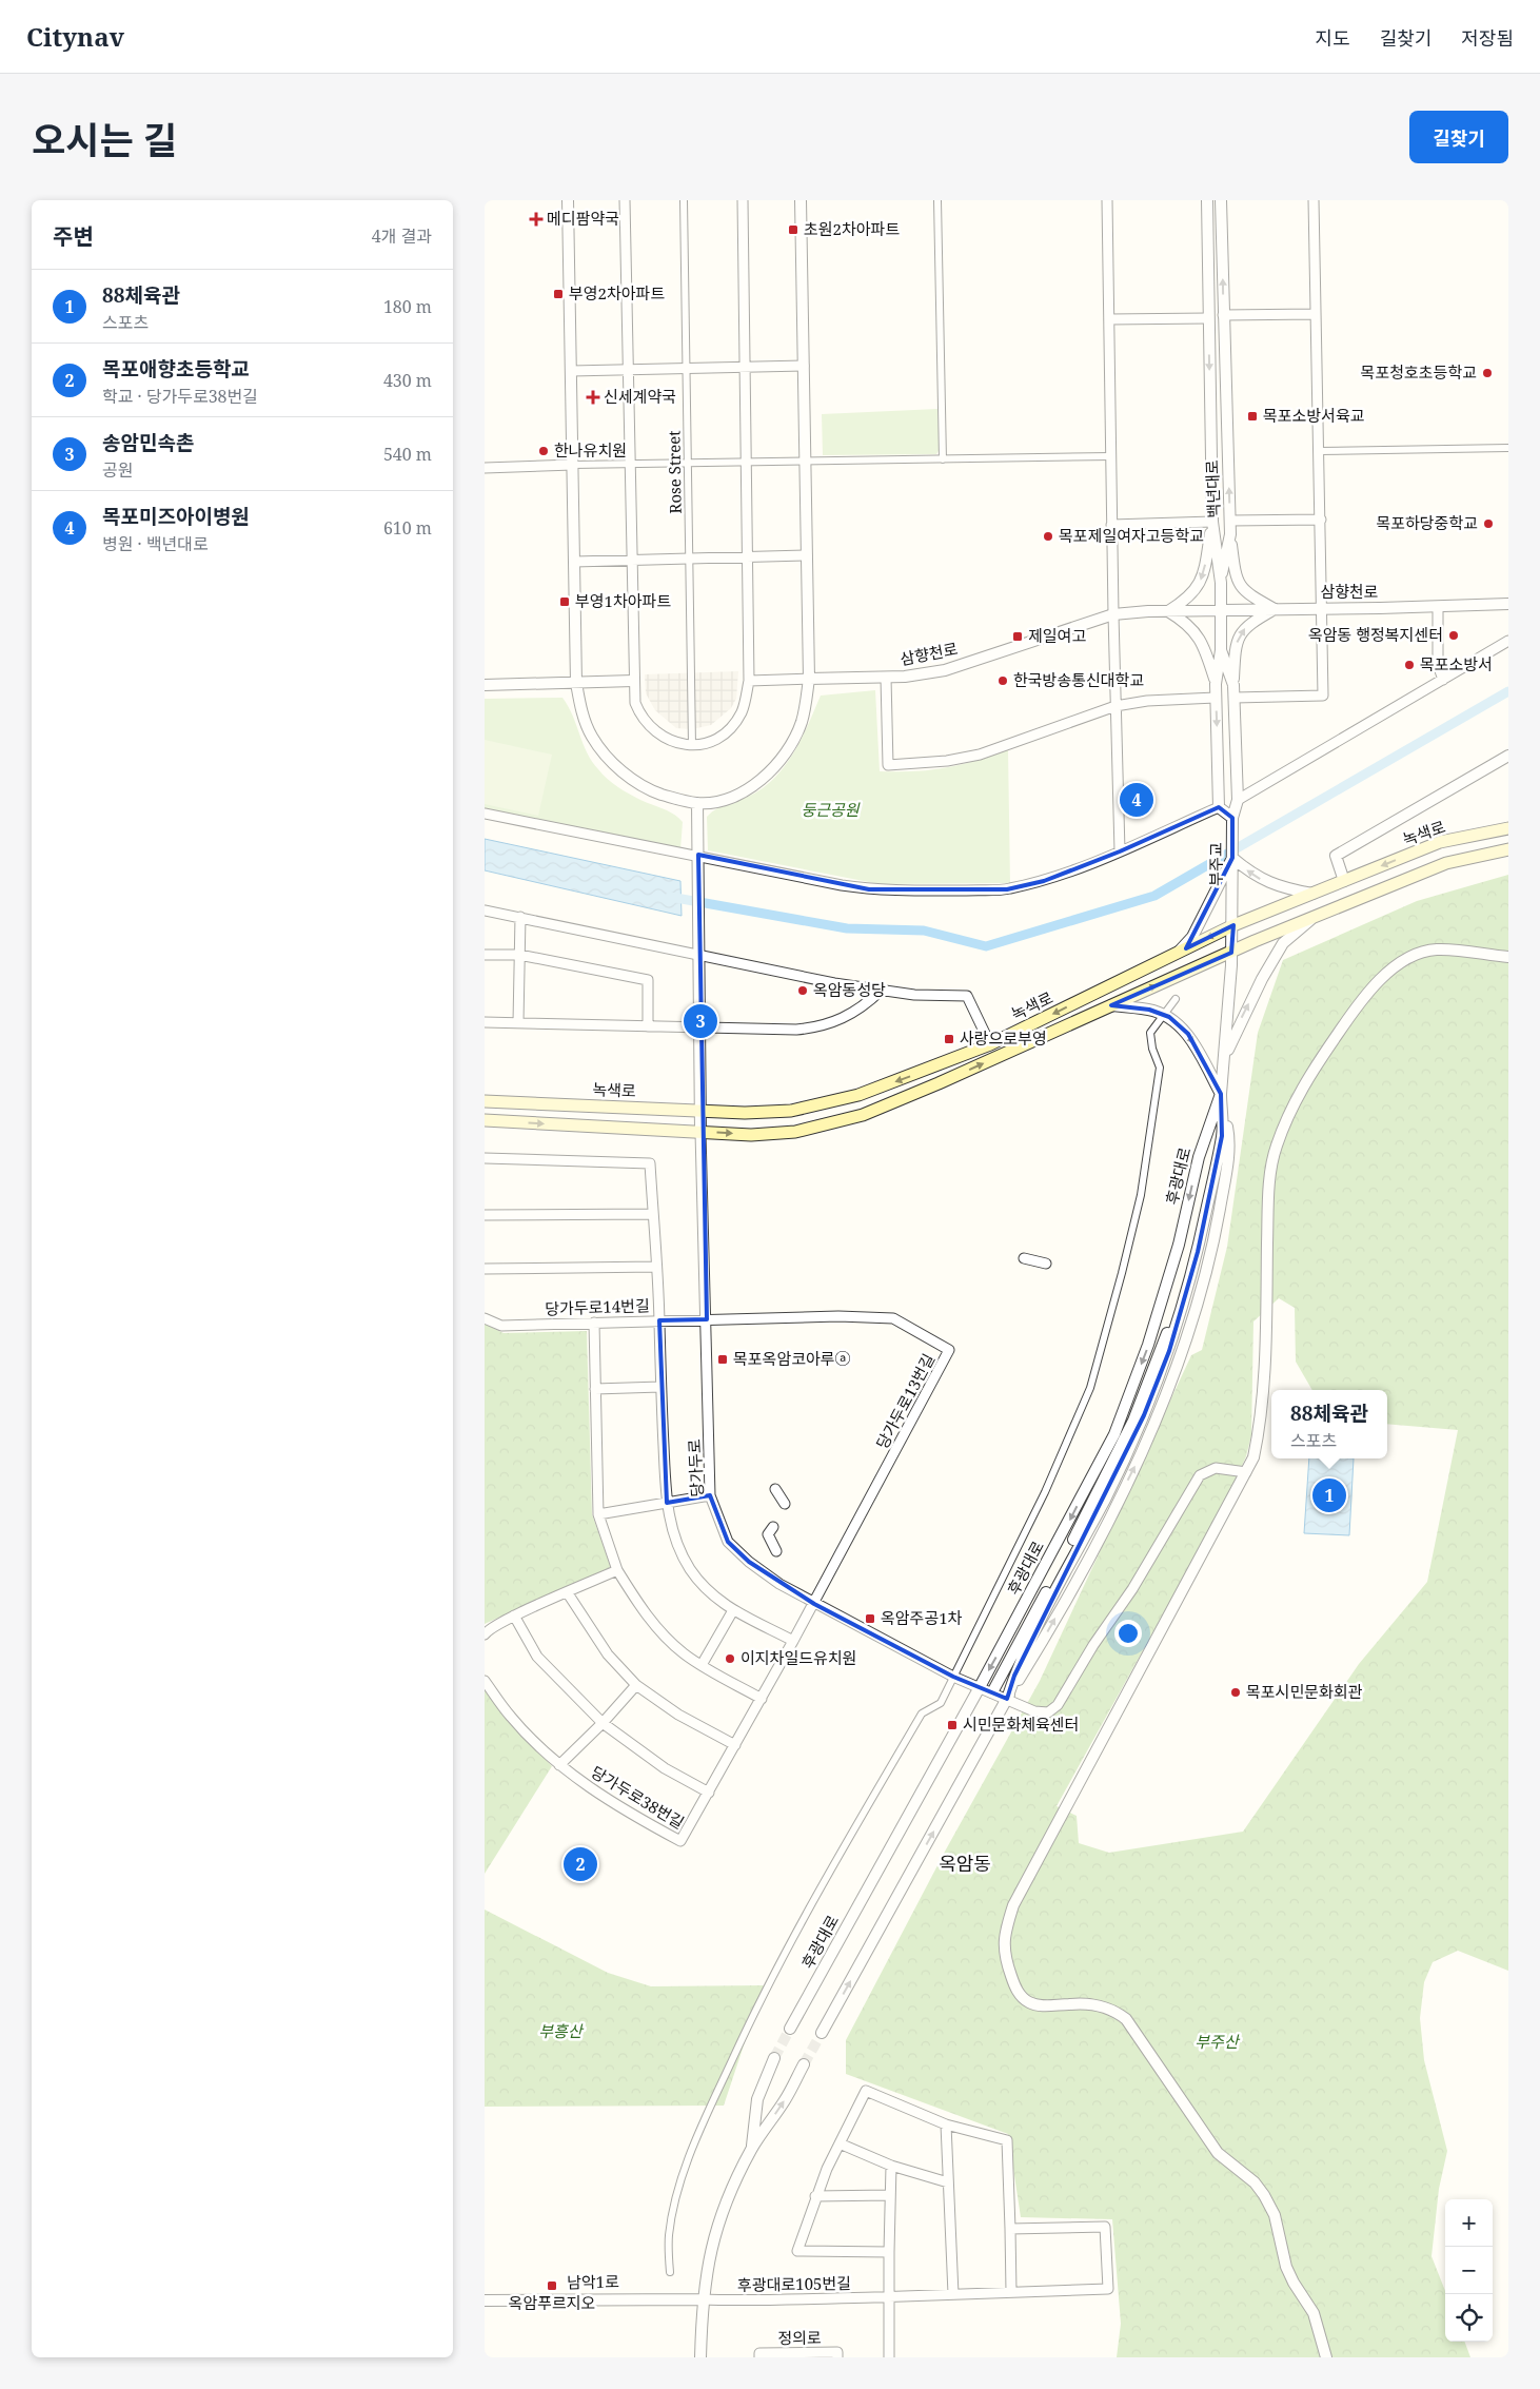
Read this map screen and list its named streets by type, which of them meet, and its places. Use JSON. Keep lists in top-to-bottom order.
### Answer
{
  "streets": {
    "main road": ["녹색로"],
    "street": [
      "Rose Street",
      "백년대로",
      "삼향천로",
      "부주교",
      "후광대로",
      "당가두로14번길",
      "당가두로13번길",
      "당가두로",
      "당가두로38번길",
      "남악1로",
      "후광대로105번길",
      "정의로"
    ]
  },
  "crossings": [
    ["녹색로", "후광대로"],
    ["녹색로", "당가두로"],
    ["부주교", "후광대로"],
    ["후광대로", "당가두로"],
    ["당가두로13번길", "당가두로"],
    ["당가두로13번길", "당가두로38번길"],
    ["당가두로", "당가두로38번길"],
    ["남악1로", "후광대로105번길"]
  ],
  "districts": ["옥암동"],
  "parks": ["둥근공원", "부흥산", "부주산"],
  "places": {
    "health": ["메디팜약국", "신세계약국"],
    "transit": [
      "초원2차아파트",
      "부영2차아파트",
      "목포소방서육교",
      "부영1차아파트",
      "제일여고",
      "사랑으로부영",
      "목포옥암코아루ⓐ",
      "옥암주공1차",
      "시민문화체육센터",
      "옥암푸르지오"
    ],
    "other": [
      "목포청호초등학교",
      "한나유치원",
      "목포하당중학교",
      "목포제일여자고등학교",
      "옥암동 행정복지센터",
      "목포소방서",
      "한국방송통신대학교",
      "옥암동성당",
      "이지차일드유치원",
      "목포시민문화회관"
    ]
  },
  "page": {
    "header": "Citynav",
    "nav": ["지도", "길찾기", "저장됨"],
    "title": "오시는 길",
    "buttons": "길찾기",
    "heading": ["주변", "4개 결과"],
    "list": [
      {
        "mark": "1",
        "name": "88체육관",
        "note": "스포츠",
        "value": "180 m"
      },
      {
        "mark": "2",
        "name": "목포애향초등학교",
        "note": "학교 · 당가두로38번길",
        "value": "430 m"
      },
      {
        "mark": "3",
        "name": "송암민속촌",
        "note": "공원",
        "value": "540 m"
      },
      {
        "mark": "4",
        "name": "목포미즈아이병원",
        "note": "병원 · 백년대로",
        "value": "610 m"
      }
    ],
    "pins": [
      "4",
      "3",
      "1",
      "2"
    ],
    "popup": ["88체육관", "스포츠"],
    "map_buttons": ["+", "−"]
  }
}
